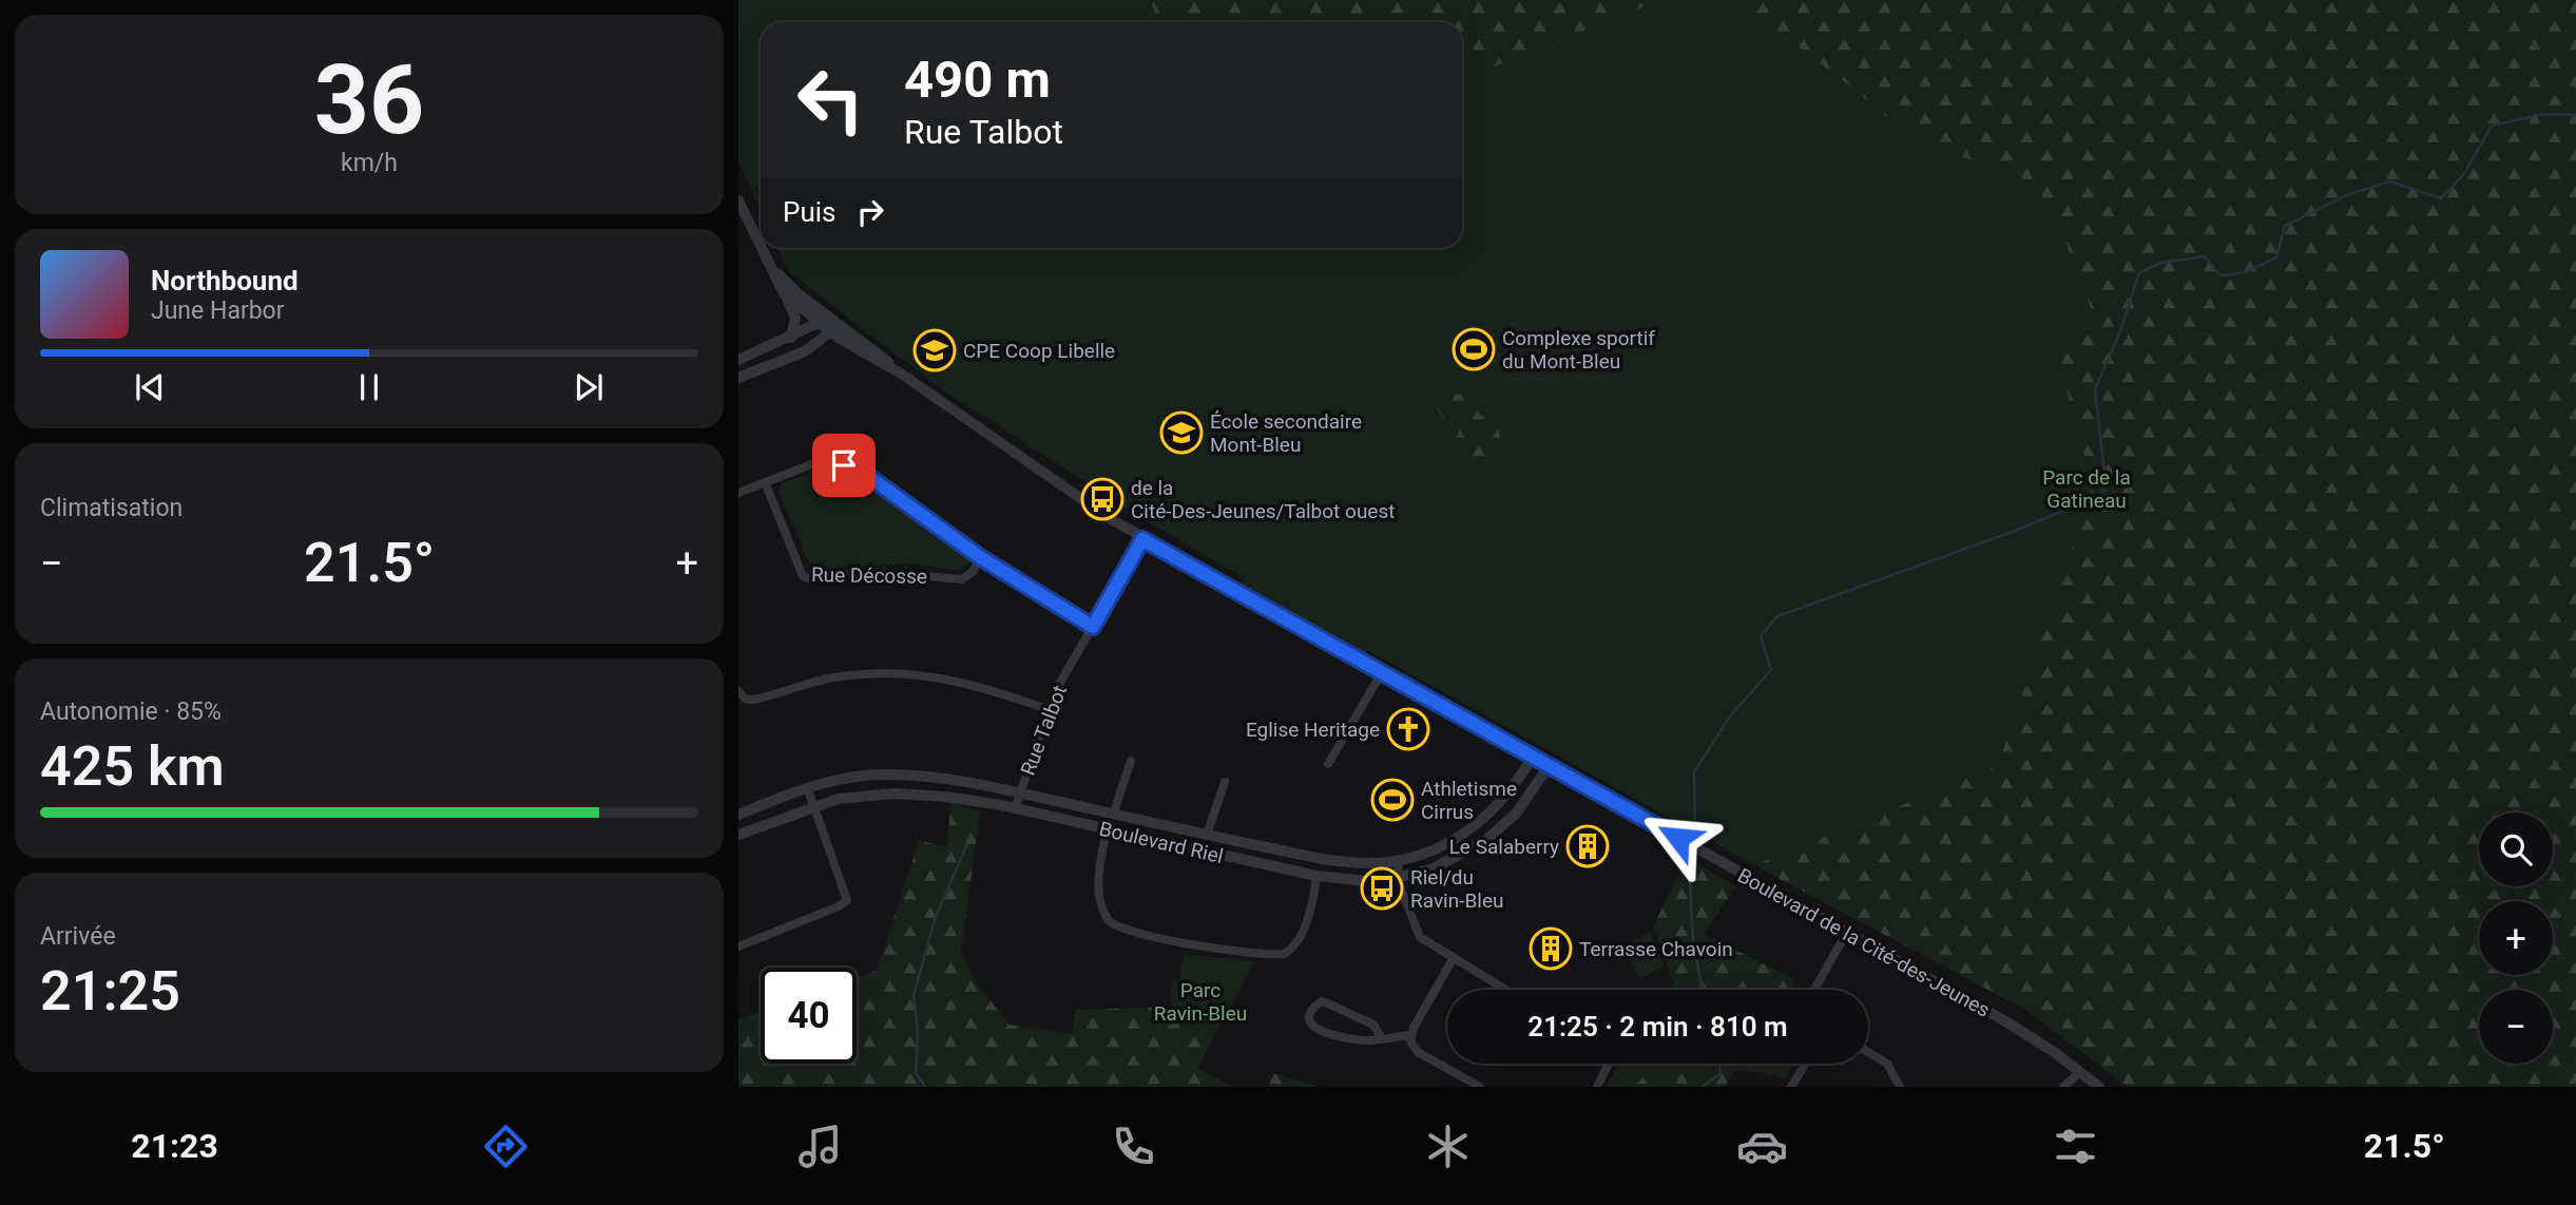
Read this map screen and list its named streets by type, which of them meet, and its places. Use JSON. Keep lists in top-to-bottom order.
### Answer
{
  "streets": {
    "street": [
      "Rue Décosse",
      "Rue Talbot",
      "Boulevard Riel",
      "Boulevard de la Cité-des-Jeunes"
    ]
  },
  "crossings": [
    ["Rue Talbot", "Boulevard Riel"],
    ["Rue Talbot", "Boulevard de la Cité-des-Jeunes"],
    ["Boulevard Riel", "Boulevard de la Cité-des-Jeunes"]
  ],
  "parks": ["Parc de la Gatineau", "Parc Ravin-Bleu"],
  "places": {
    "sports": ["Complexe sportif du Mont-Bleu", "Athletisme Cirrus"],
    "school or university": ["CPE Coop Libelle", "École secondaire Mont-Bleu"],
    "bus stop": ["de la Cité-Des-Jeunes/Talbot ouest", "Riel/du Ravin-Bleu"],
    "church": ["Eglise Heritage"],
    "building": ["Le Salaberry", "Terrasse Chavoin"]
  },
  "page": {
    "tile": [
      ["36", "km/h"],
      "Climatisation",
      ["Autonomie · 85%", "425 km"],
      ["Arrivée", "21:25"]
    ],
    "turn": ["490 m", "Rue Talbot"],
    "then": "Puis",
    "song": ["Northbound", "June Harbor"],
    "heat": ["−", "21.5°", "+"],
    "map_buttons": ["+", "−"],
    "limit": "40",
    "trip": "21:25 · 2 min · 810 m",
    "tabs": ["21:23", "21.5°"]
  }
}
